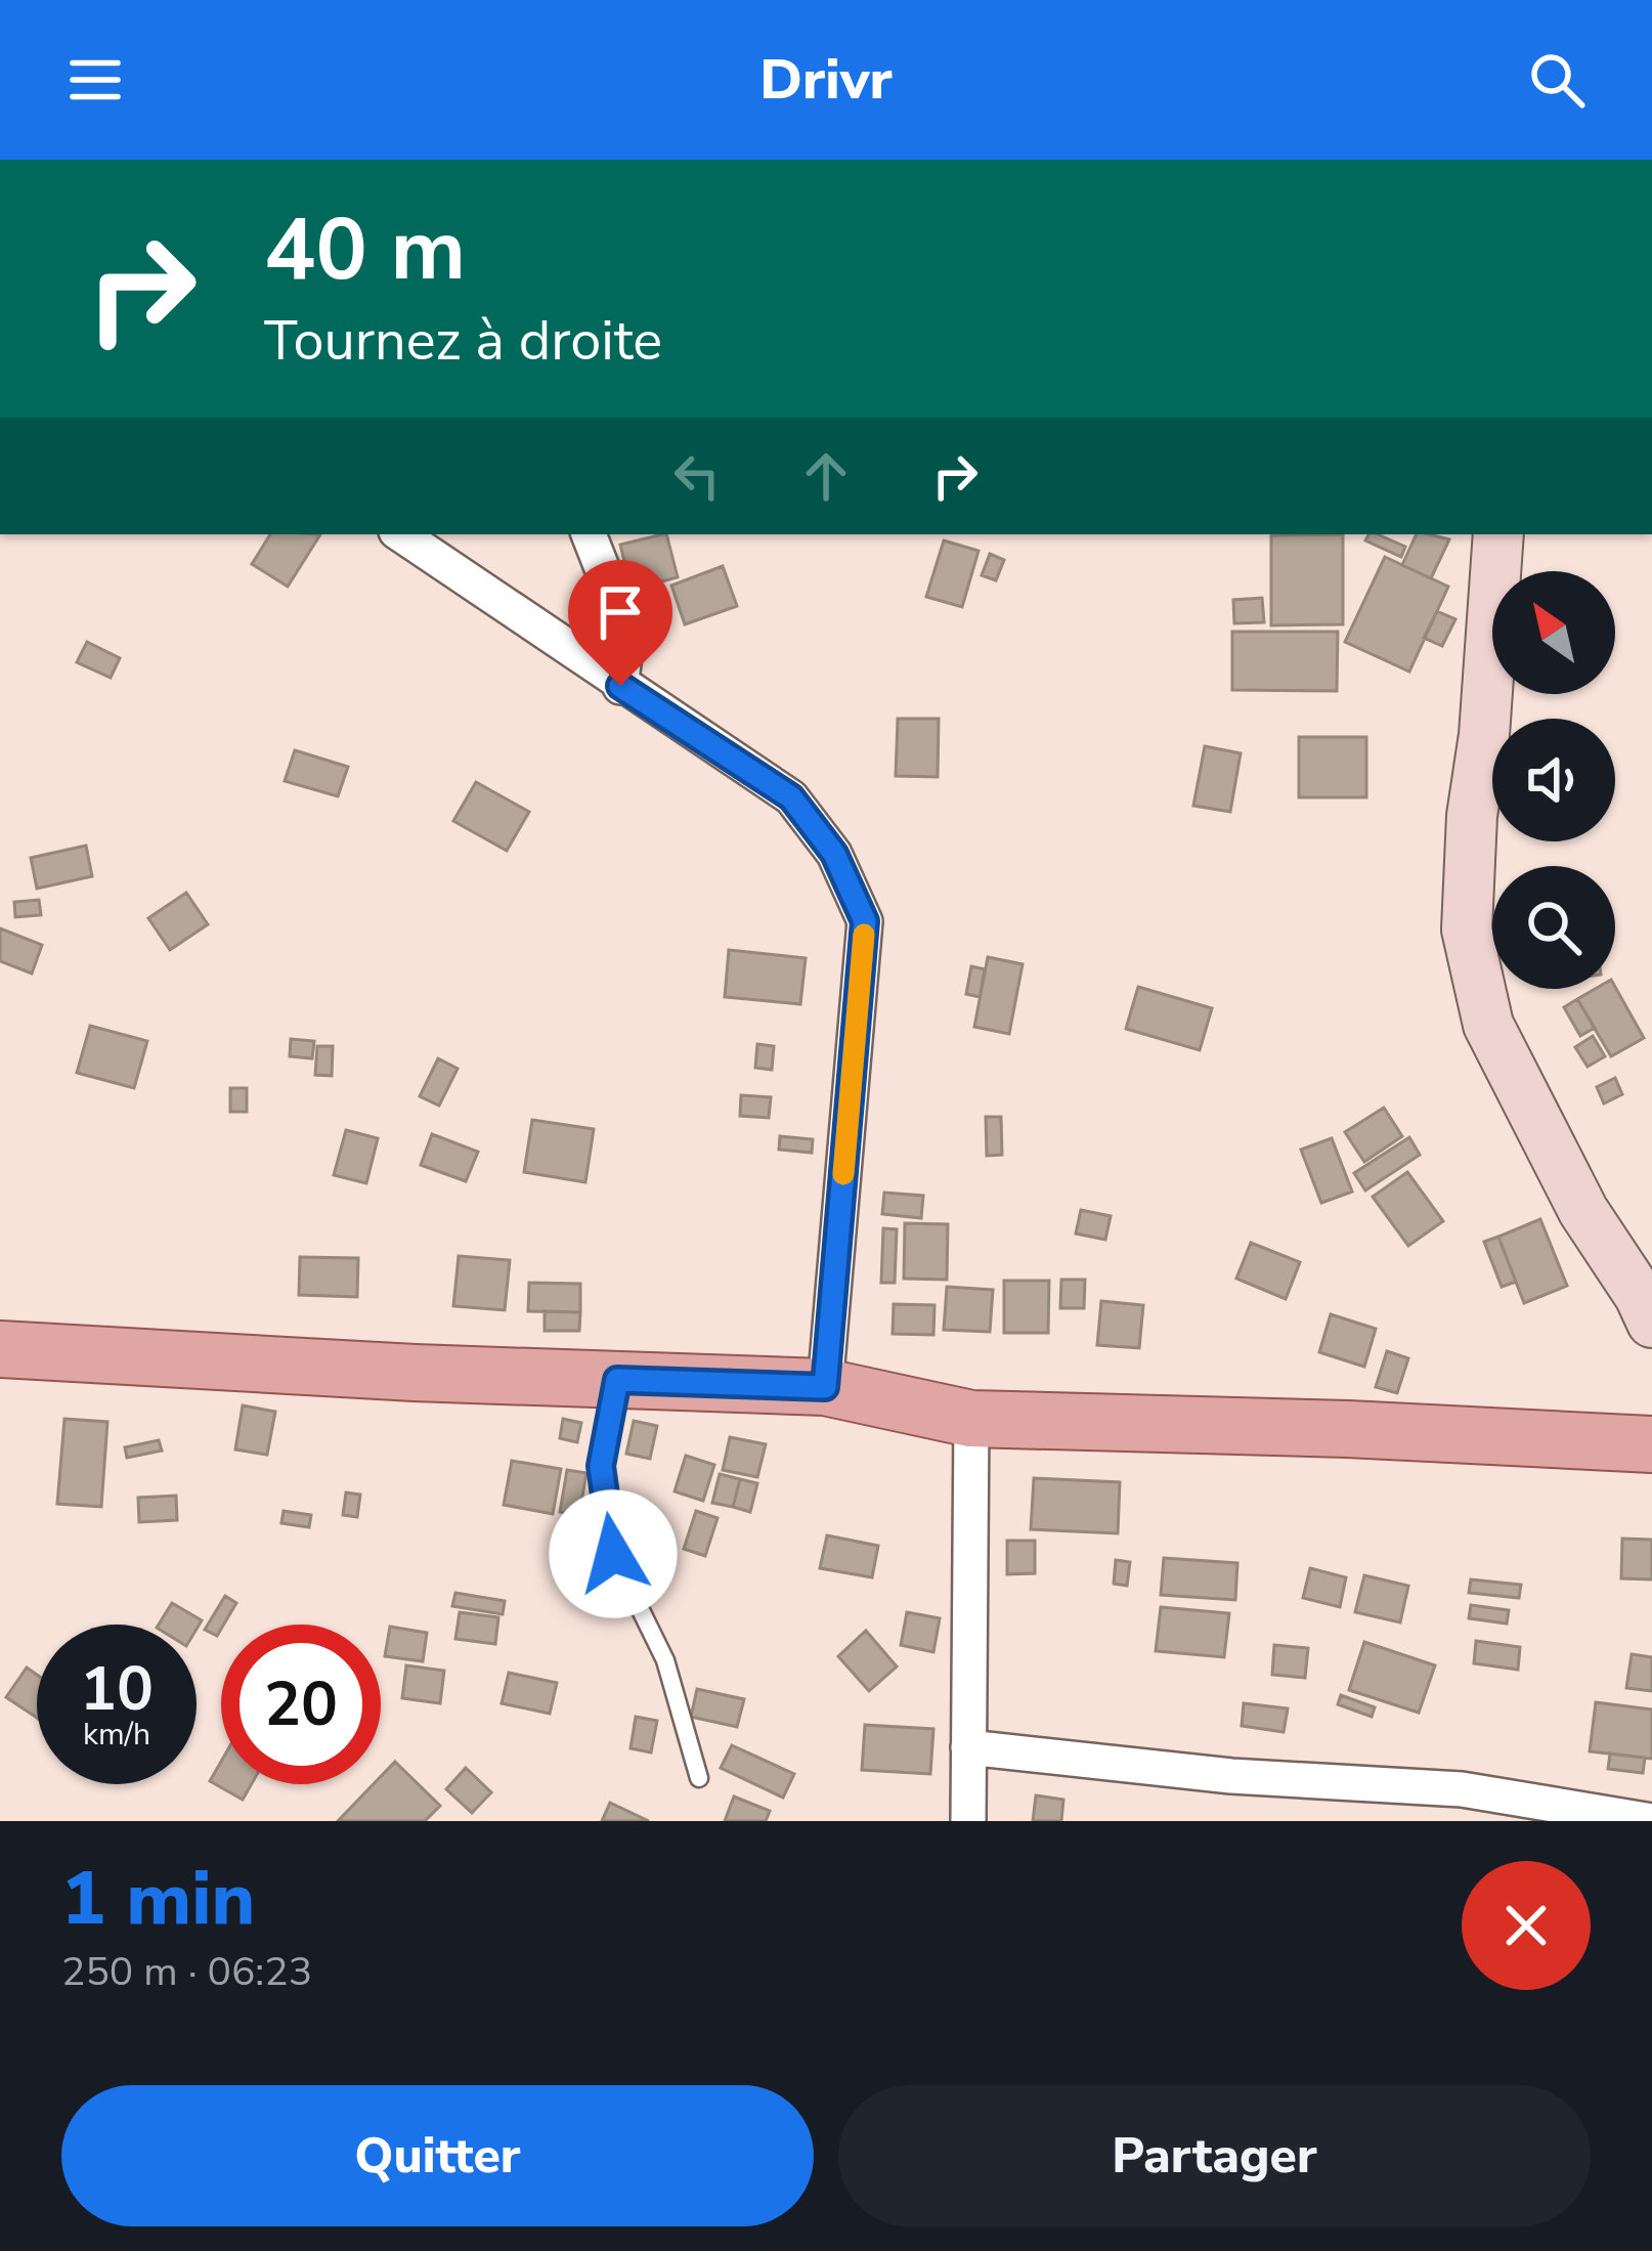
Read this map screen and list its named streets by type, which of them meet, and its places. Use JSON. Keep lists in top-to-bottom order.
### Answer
{
  "north": "top left",
  "page": {
    "header": "Drivr",
    "turn": ["40 m", "Tournez à droite"],
    "speed": "10 km/h",
    "limit": "20",
    "heading": ["1 min", "250 m · 06:23"],
    "buttons": ["Quitter", "Partager"]
  }
}
